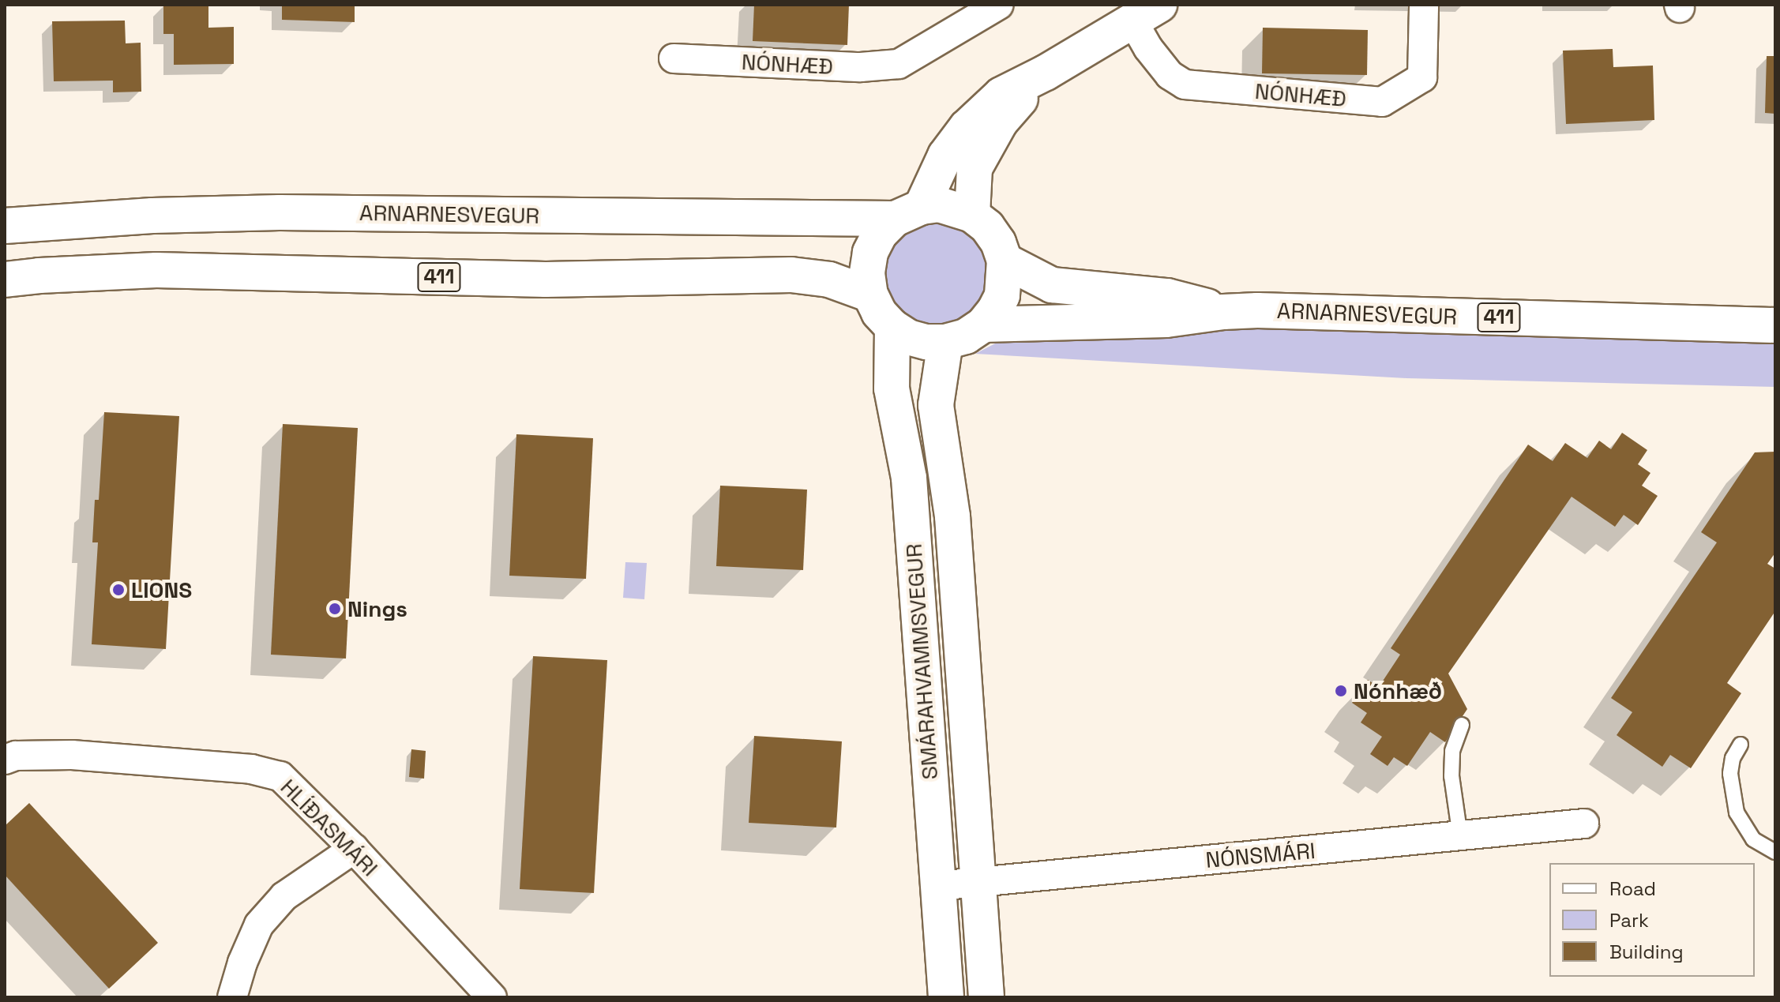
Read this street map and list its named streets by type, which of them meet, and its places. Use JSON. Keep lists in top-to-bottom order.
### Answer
{
  "streets": {
    "main road": [
      "NÓNHÆÐ",
      "ARNARNESVEGUR",
      "411",
      "SMÁRAHVAMMSVEGUR"
    ],
    "street": ["HLÍÐASMÁRI", "NÓNSMÁRI"]
  },
  "crossings": [
    ["NÓNHÆÐ", "ARNARNESVEGUR"],
    ["NÓNHÆÐ", "411"],
    ["NÓNHÆÐ", "SMÁRAHVAMMSVEGUR"],
    ["ARNARNESVEGUR", "411"],
    ["ARNARNESVEGUR", "SMÁRAHVAMMSVEGUR"],
    ["411", "SMÁRAHVAMMSVEGUR"],
    ["SMÁRAHVAMMSVEGUR", "NÓNSMÁRI"]
  ],
  "places": ["LIONS", "Nings", "Nónhæð"],
  "legend": ["Road", "Park", "Building"]
}
